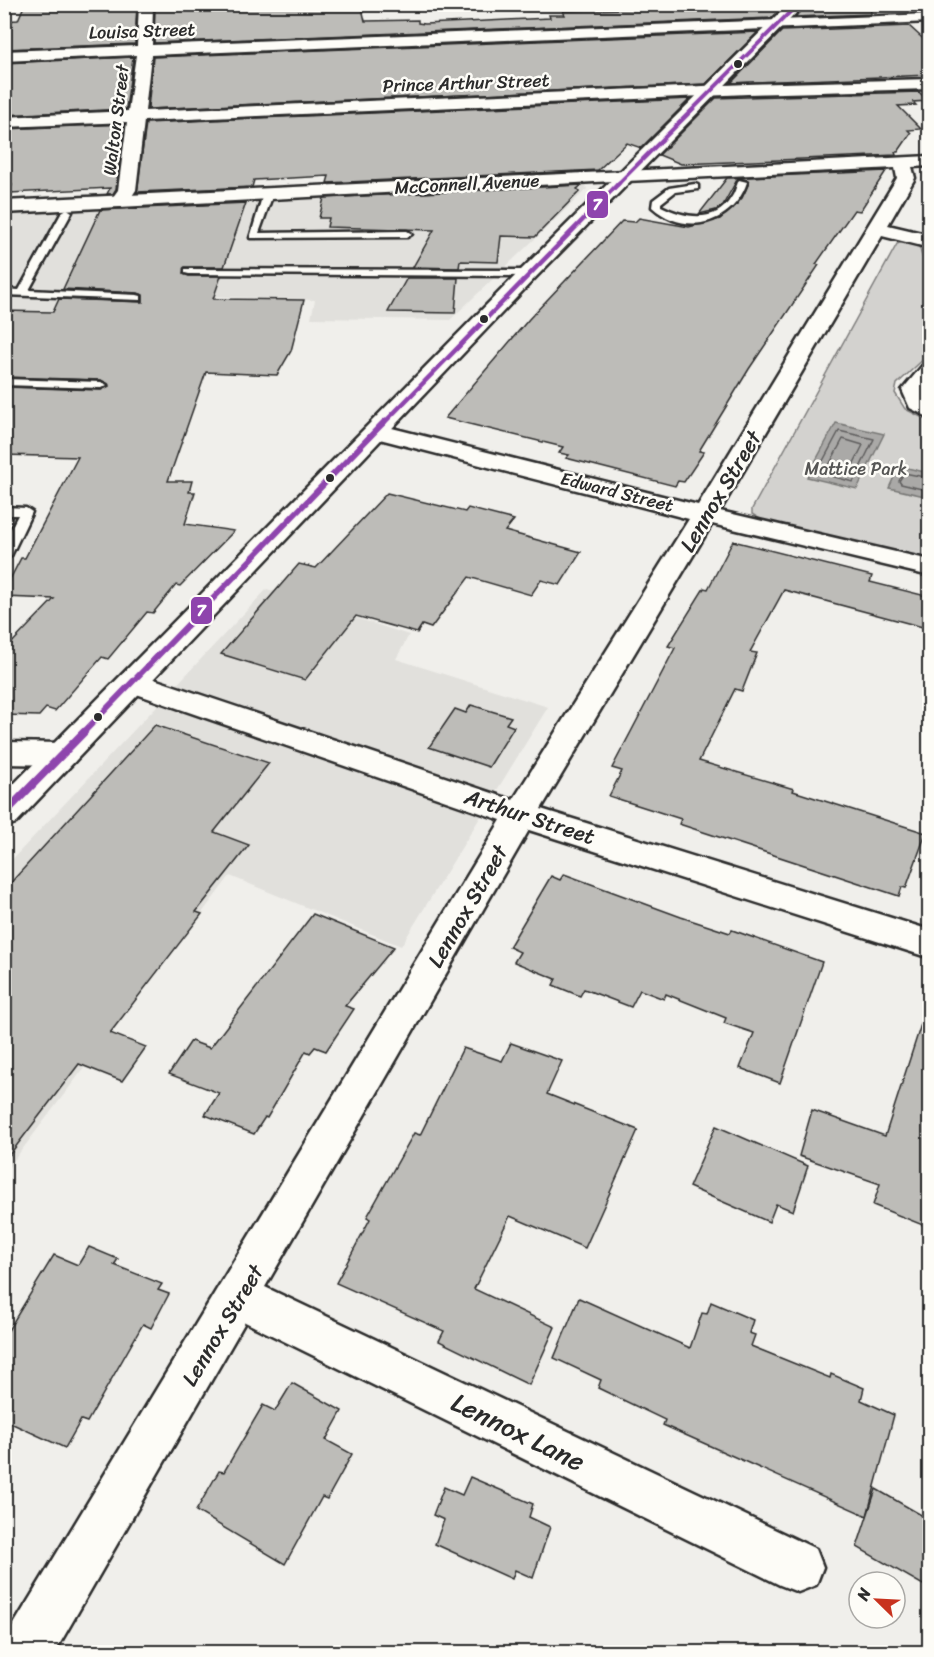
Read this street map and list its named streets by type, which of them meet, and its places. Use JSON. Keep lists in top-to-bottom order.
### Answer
{
  "streets": {
    "street": [
      "Louisa Street",
      "Prince Arthur Street",
      "Walton Street",
      "McConnell Avenue",
      "Lennox Street",
      "Edward Street",
      "Arthur Street",
      "Lennox Lane"
    ]
  },
  "crossings": [
    ["Louisa Street", "Walton Street"],
    ["Prince Arthur Street", "Walton Street"],
    ["Walton Street", "McConnell Avenue"],
    ["McConnell Avenue", "Lennox Street"],
    ["Lennox Street", "Edward Street"],
    ["Lennox Street", "Arthur Street"],
    ["Lennox Street", "Lennox Lane"]
  ],
  "parks": ["Mattice Park"],
  "lines": ["transit line 7"],
  "north": "top left"
}
